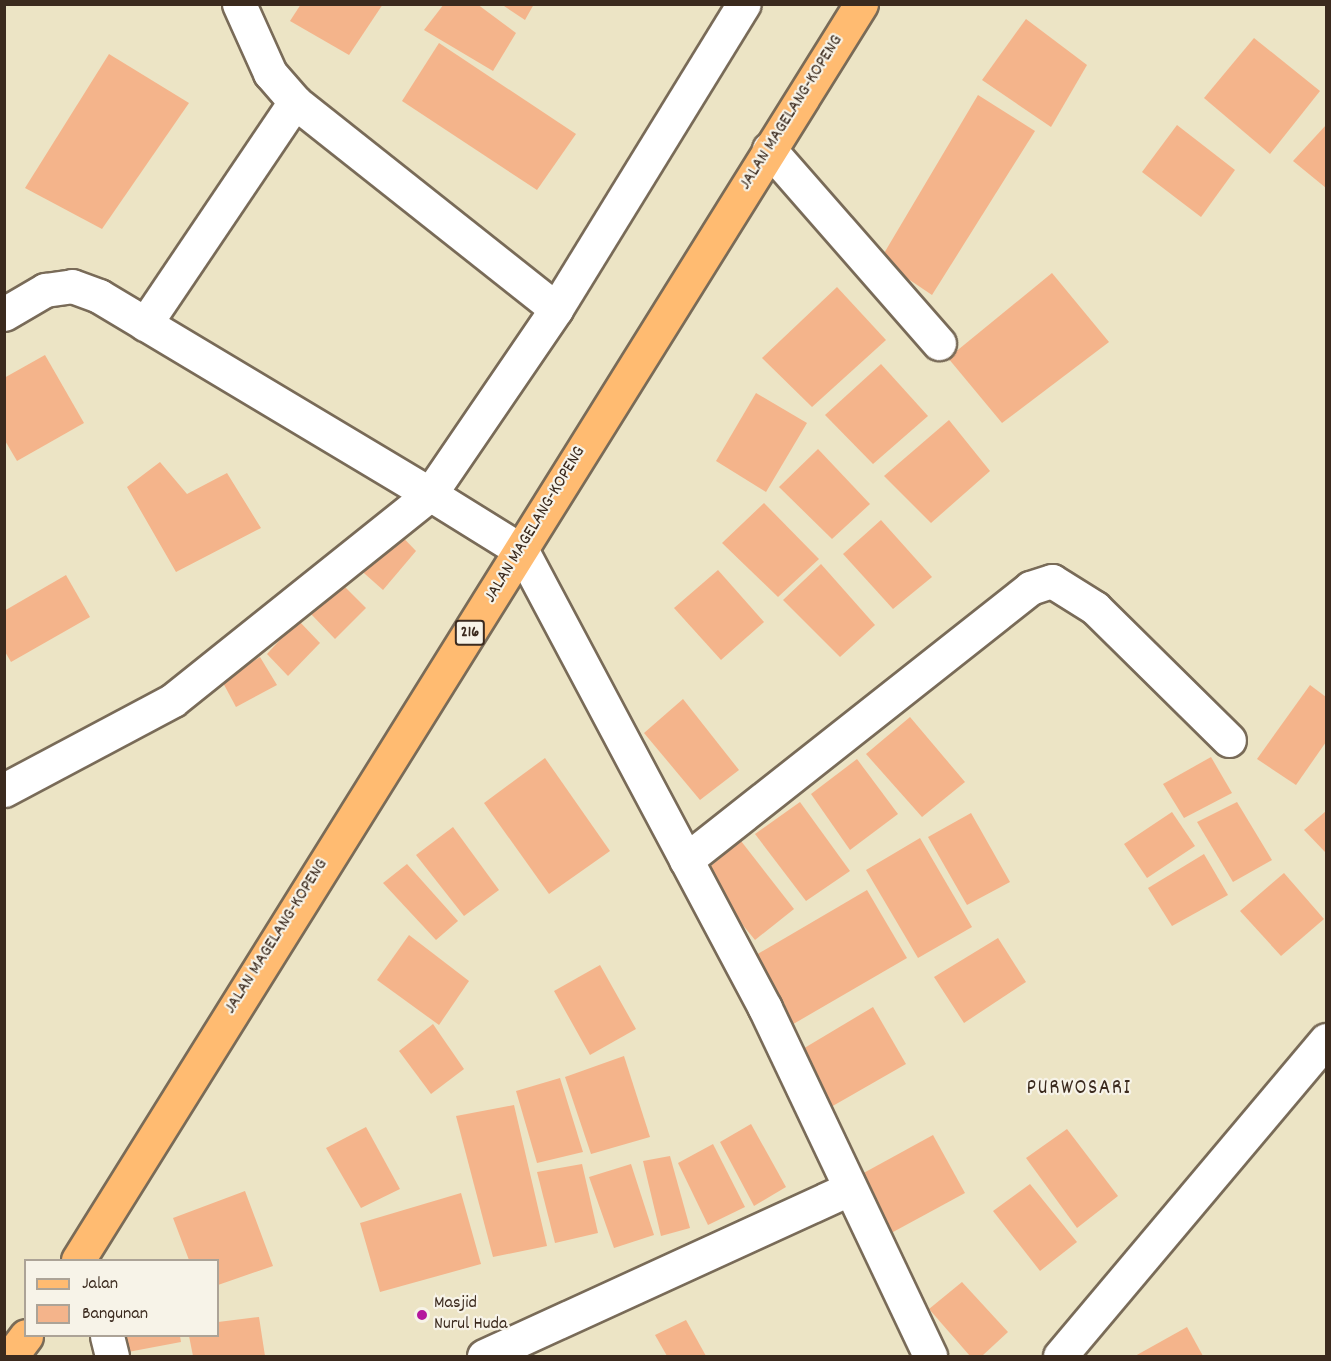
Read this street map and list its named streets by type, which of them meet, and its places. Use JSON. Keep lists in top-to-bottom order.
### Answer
{
  "streets": {
    "main road": ["JALAN MAGELANG-KOPENG", "216"]
  },
  "districts": ["PURWOSARI"],
  "places": ["Masjid Nurul Huda"],
  "legend": ["Jalan", "Bangunan"]
}
